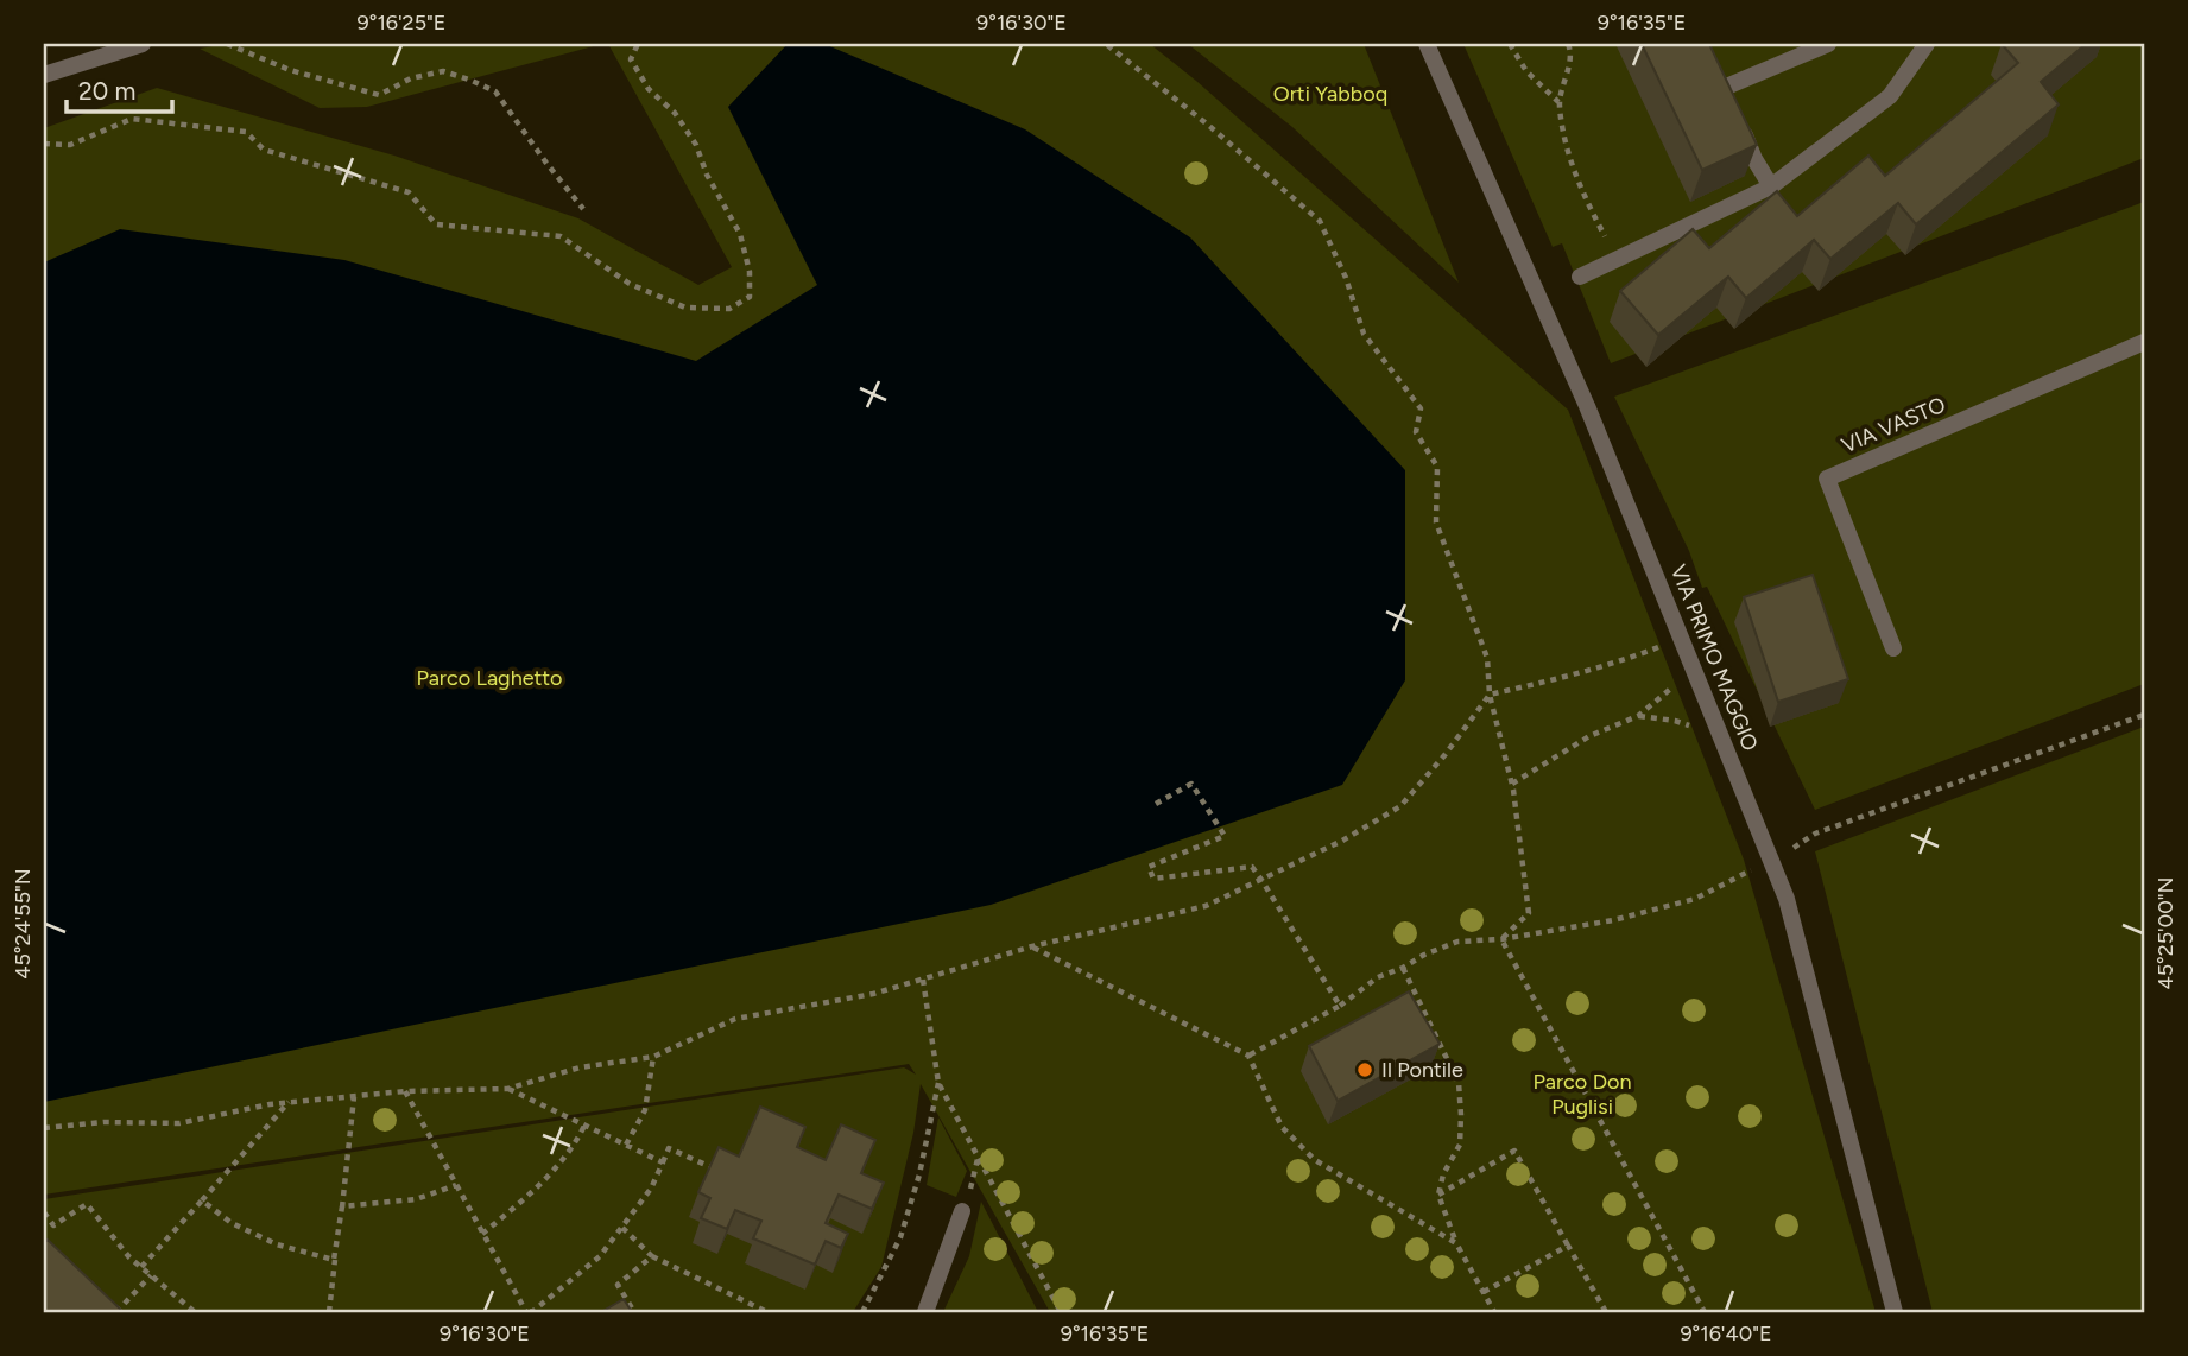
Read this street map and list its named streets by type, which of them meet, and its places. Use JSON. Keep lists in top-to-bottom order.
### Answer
{
  "streets": {
    "street": ["VIA VASTO", "VIA PRIMO MAGGIO"]
  },
  "parks": ["Orti Yabboq", "Parco Laghetto", "Parco Don Puglisi"],
  "places": ["Il Pontile"],
  "scale_bar": "20 m",
  "coordinates": [
    "9°16'25\"E",
    "9°16'30\"E",
    "9°16'35\"E",
    "45°24'55\"N",
    "45°25'00\"N",
    "9°16'40\"E"
  ]
}
